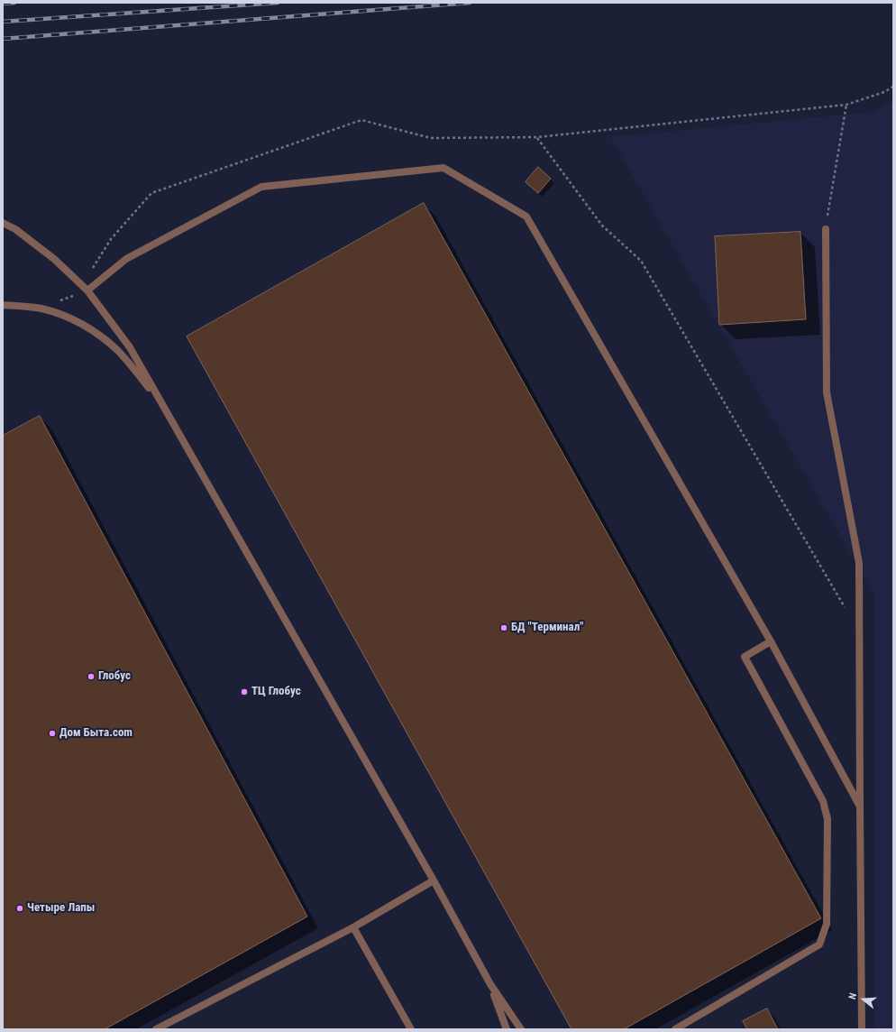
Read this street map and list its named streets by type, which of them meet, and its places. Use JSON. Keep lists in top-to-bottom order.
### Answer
{
  "places": [
    "БД \"Терминал\"",
    "Глобус",
    "ТЦ Глобус",
    "Дом Быта.com",
    "Четыре Лапы"
  ],
  "north": "left"
}
